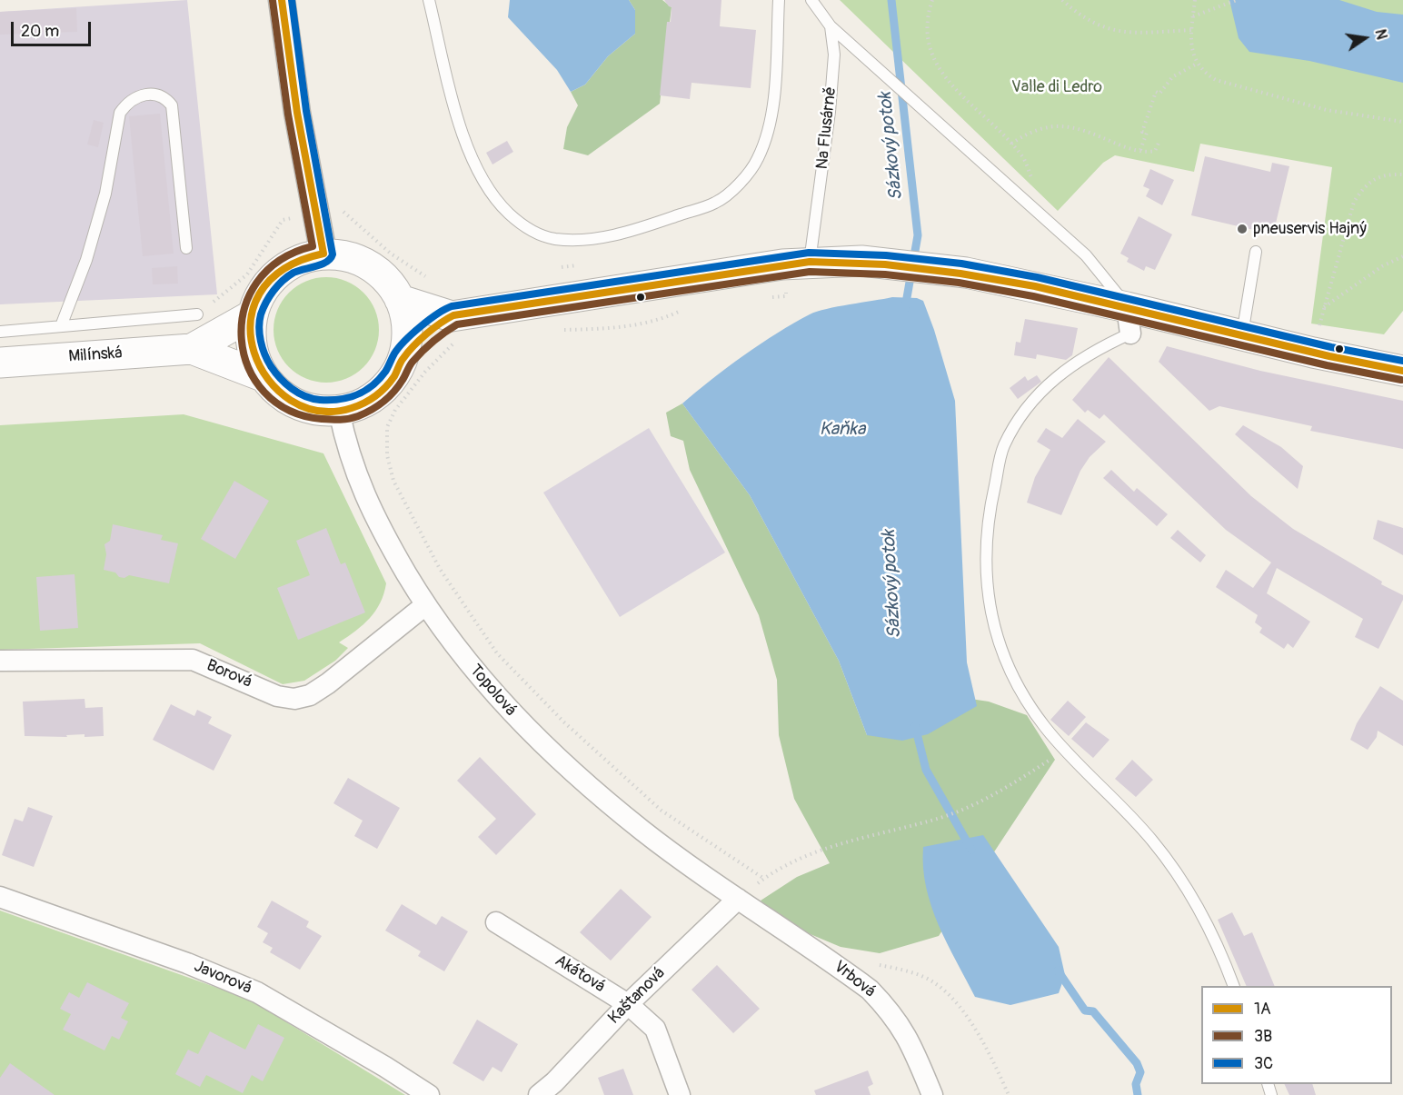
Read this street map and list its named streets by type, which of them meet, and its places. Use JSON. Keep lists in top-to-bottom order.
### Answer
{
  "streets": {
    "main road": ["Milínská"],
    "street": [
      "Borová",
      "Topolová",
      "Akátová",
      "Javorová",
      "Vrbová",
      "Kaštanová"
    ],
    "lane": ["Na Flusárně"]
  },
  "crossings": [
    ["Milínská", "Topolová"],
    ["Borová", "Topolová"],
    ["Topolová", "Vrbová"],
    ["Topolová", "Kaštanová"],
    ["Akátová", "Kaštanová"],
    ["Vrbová", "Kaštanová"]
  ],
  "water": ["Sázkový potok", "Kaňka"],
  "parks": ["Valle di Ledro"],
  "places": ["pneuservis Hajný"],
  "lines": ["transit line 1A", "transit line 3C", "transit line 3B"],
  "legend": ["1A", "3B", "3C"],
  "scale_bar": "20 m",
  "north": "right"
}
